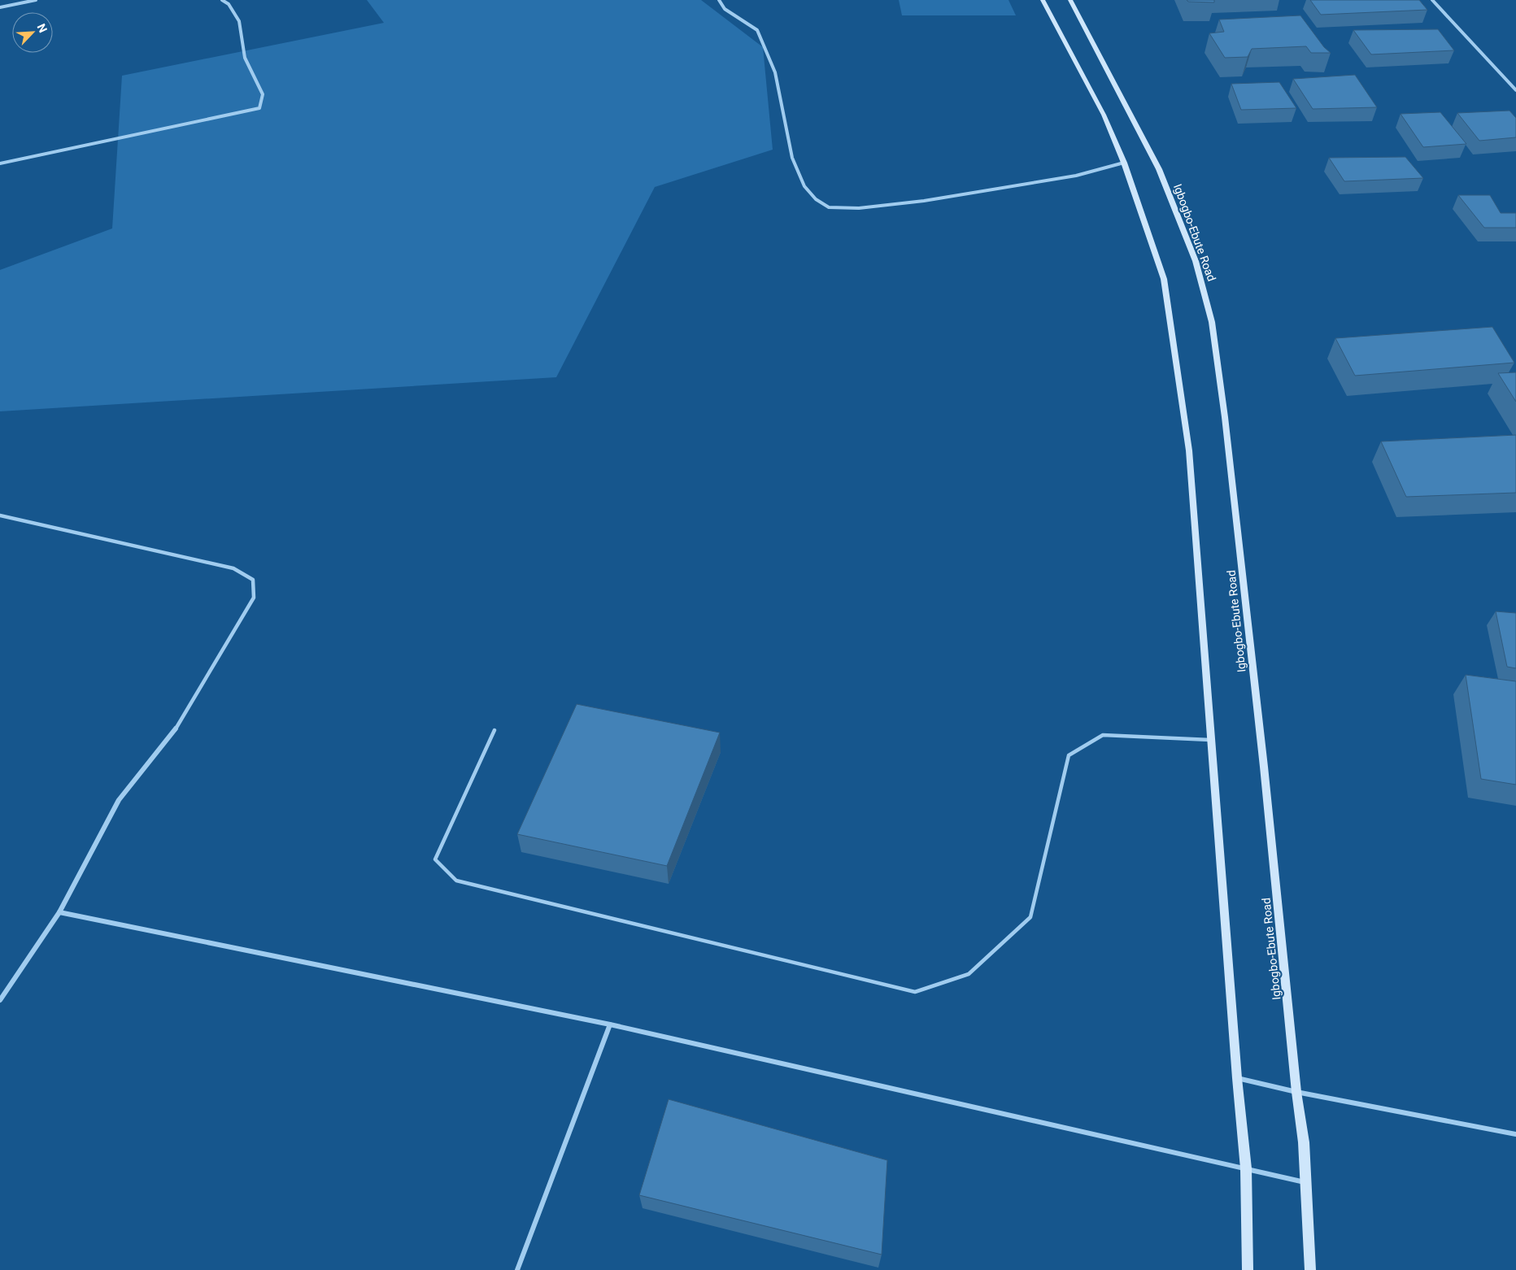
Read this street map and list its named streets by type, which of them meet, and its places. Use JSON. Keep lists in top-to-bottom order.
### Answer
{
  "streets": {
    "main road": ["Igbogbo-Ebute Road"]
  },
  "north": "top right"
}
